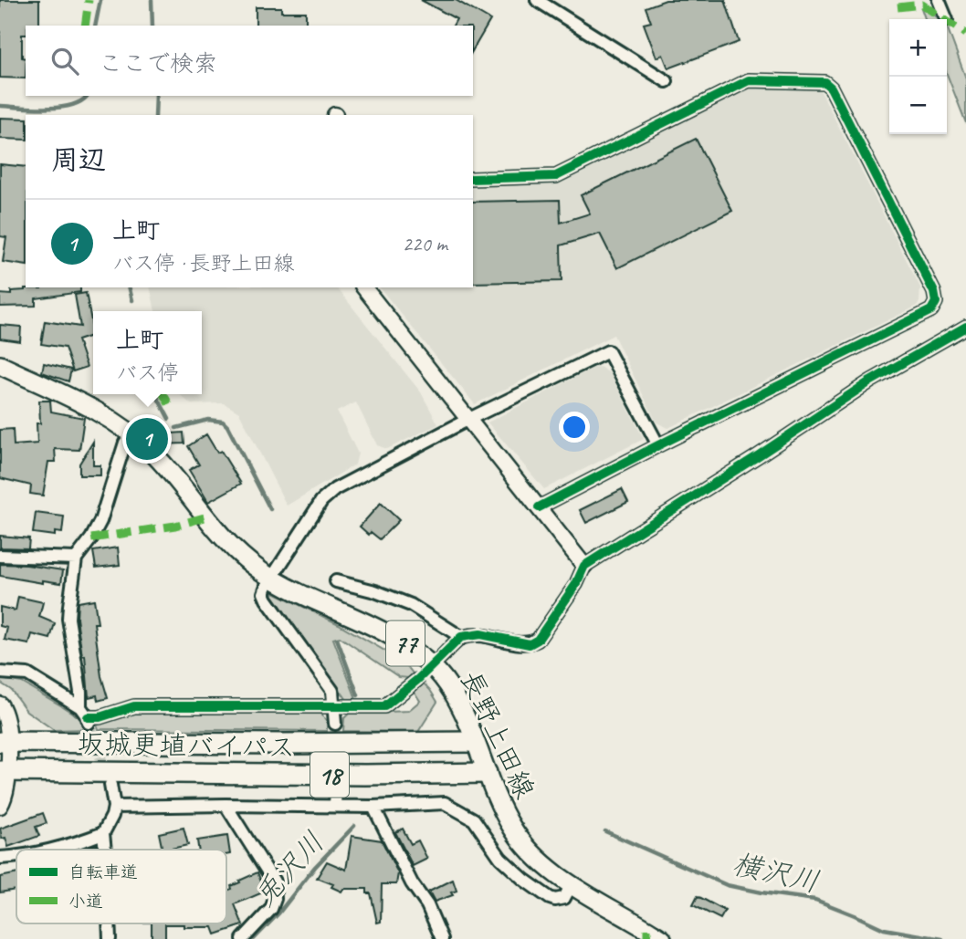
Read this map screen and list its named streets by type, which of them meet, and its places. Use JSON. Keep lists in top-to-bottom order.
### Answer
{
  "streets": {
    "highway": ["坂城更埴バイパス", "18"],
    "main road": ["77", "長野上田線"]
  },
  "crossings": [
    ["長野上田線", "坂城更埴バイパス"]
  ],
  "water": ["兎沢川", "横沢川"],
  "legend": ["自転車道", "小道"],
  "page": {
    "map_buttons": ["+", "−"],
    "search": "ここで検索",
    "heading": "周辺",
    "list": [
      {
        "mark": "1",
        "name": "上町",
        "note": "バス停 · 長野上田線",
        "value": "220 m"
      }
    ],
    "popup": ["上町", "バス停"],
    "pins": "1"
  }
}
